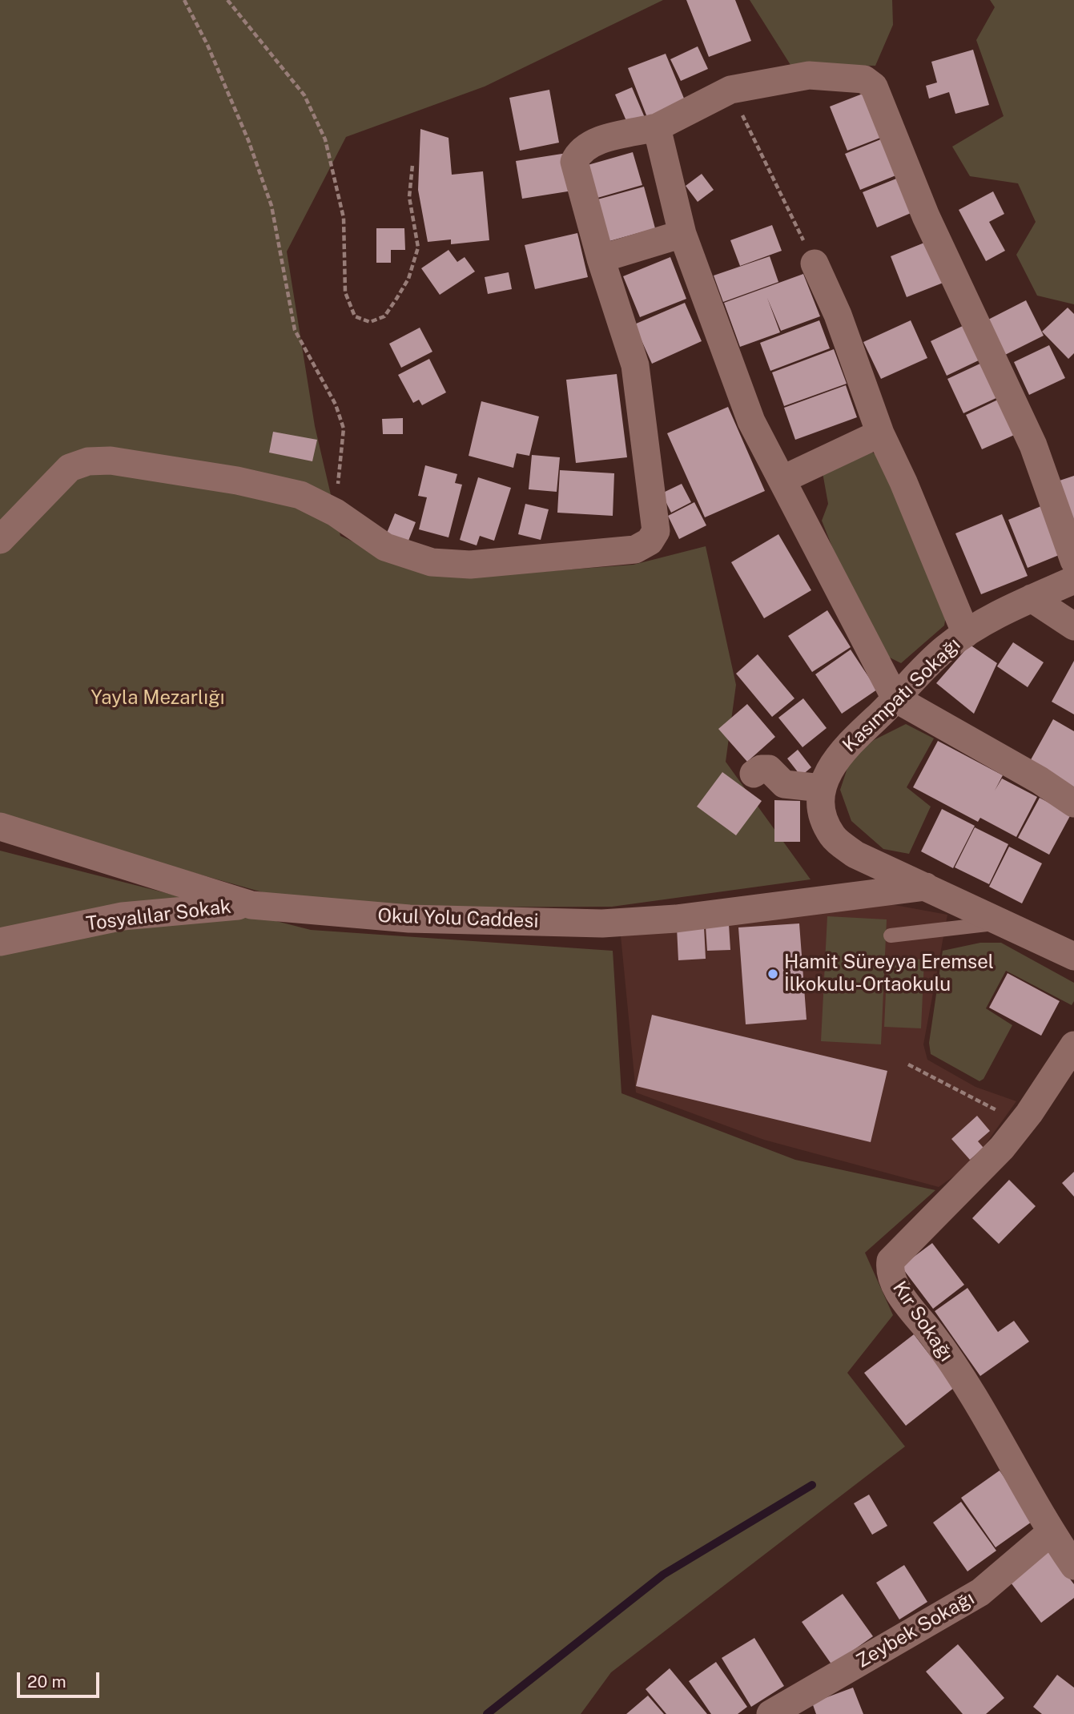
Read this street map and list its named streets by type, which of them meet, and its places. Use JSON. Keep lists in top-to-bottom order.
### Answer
{
  "streets": {
    "street": [
      "Kasımpatı Sokağı",
      "Tosyalılar Sokak",
      "Okul Yolu Caddesi",
      "Kır Sokağı",
      "Zeybek Sokağı"
    ]
  },
  "crossings": [
    ["Tosyalılar Sokak", "Okul Yolu Caddesi"],
    ["Kır Sokağı", "Zeybek Sokağı"]
  ],
  "parks": ["Yayla Mezarlığı"],
  "places": ["Hamit Süreyya Eremsel İlkokulu-Ortaokulu"],
  "scale_bar": "20 m"
}
